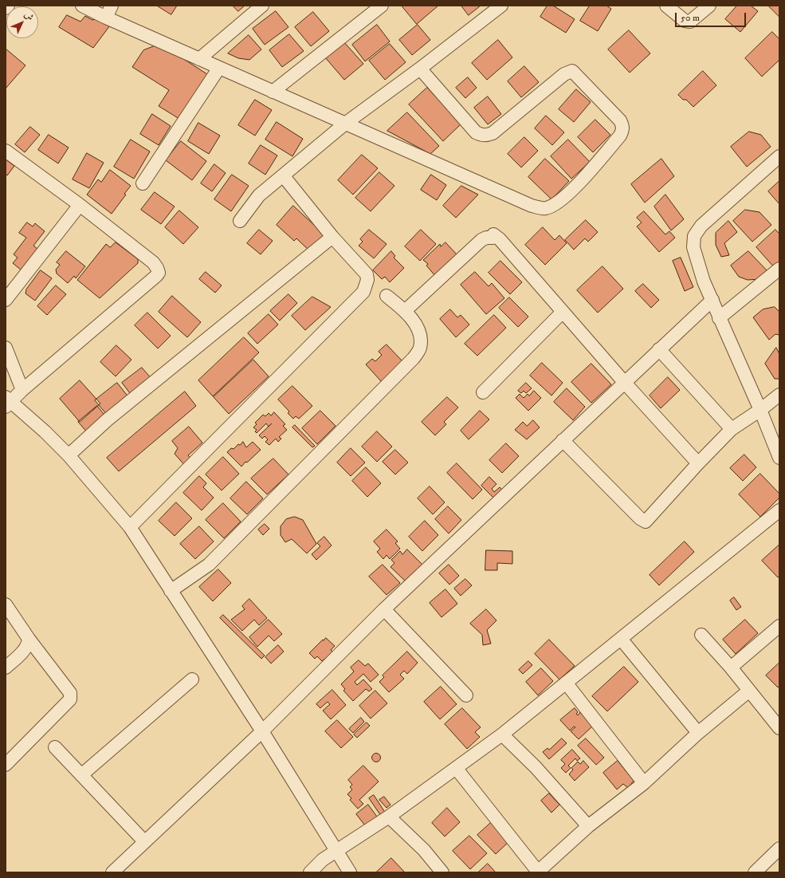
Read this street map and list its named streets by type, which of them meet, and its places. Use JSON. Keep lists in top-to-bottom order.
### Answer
{
  "scale_bar": "50 m",
  "north": "top right"
}
